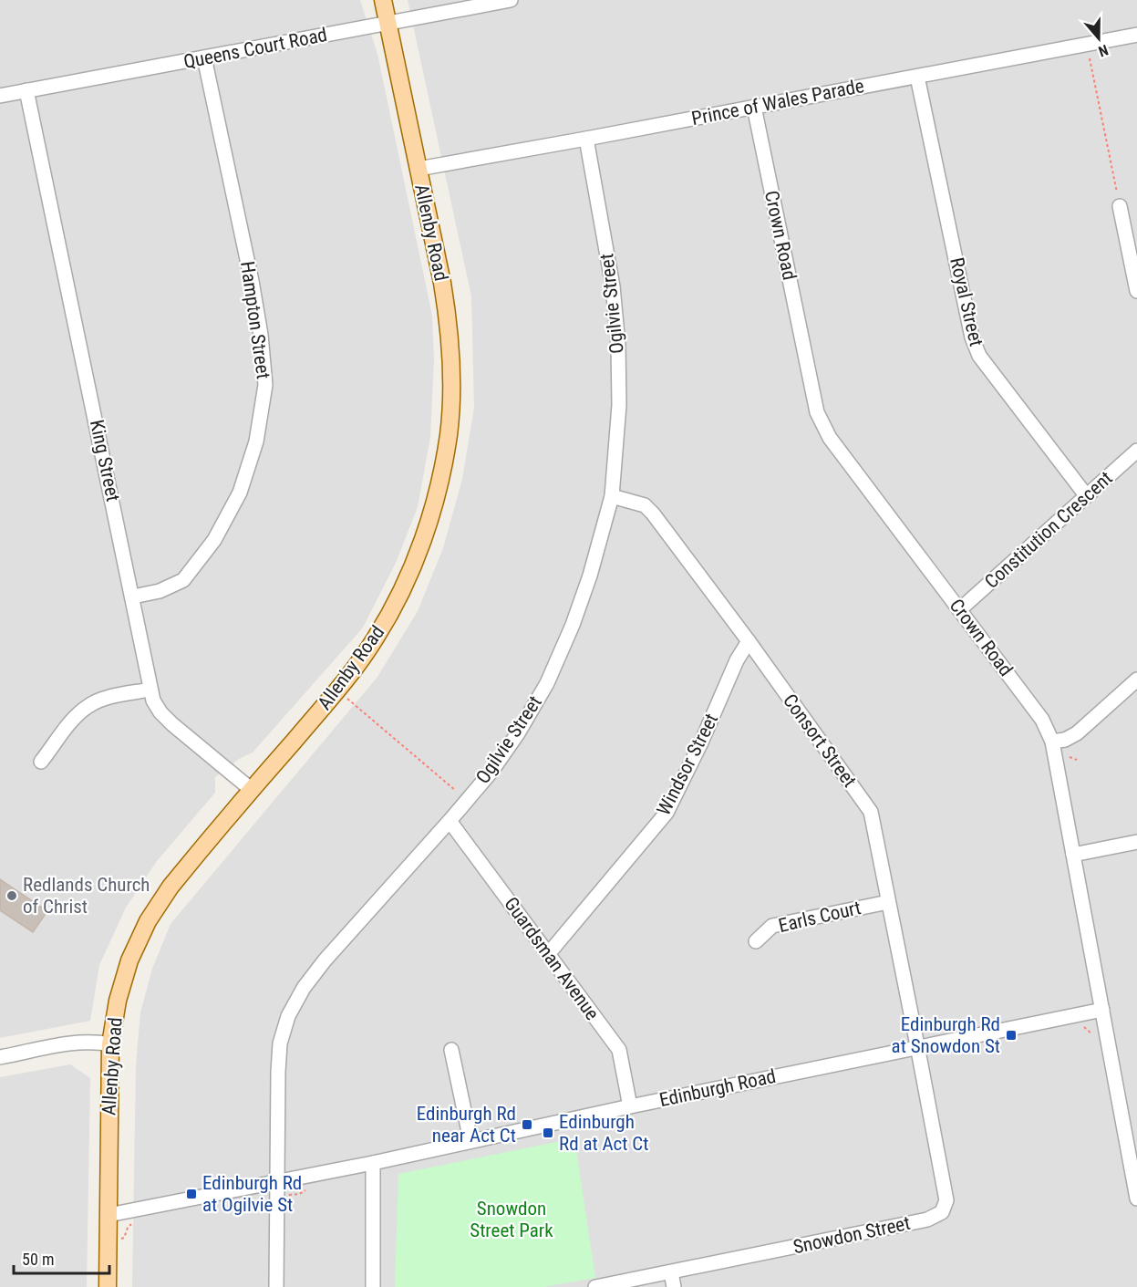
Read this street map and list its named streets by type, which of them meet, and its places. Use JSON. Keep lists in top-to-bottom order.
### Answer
{
  "streets": {
    "main road": ["Allenby Road"],
    "street": [
      "Queens Court Road",
      "Prince of Wales Parade",
      "Crown Road",
      "Royal Street",
      "Ogilvie Street",
      "Hampton Street",
      "King Street",
      "Constitution Crescent",
      "Consort Street",
      "Windsor Street",
      "Earls Court",
      "Guardsman Avenue",
      "Edinburgh Road",
      "Snowdon Street"
    ]
  },
  "crossings": [
    ["Queens Court Road", "Allenby Road"],
    ["Queens Court Road", "Hampton Street"],
    ["Queens Court Road", "King Street"],
    ["Prince of Wales Parade", "Allenby Road"],
    ["Prince of Wales Parade", "Crown Road"],
    ["Prince of Wales Parade", "Royal Street"],
    ["Prince of Wales Parade", "Ogilvie Street"],
    ["Allenby Road", "King Street"],
    ["Allenby Road", "Edinburgh Road"],
    ["Crown Road", "Constitution Crescent"],
    ["Crown Road", "Edinburgh Road"],
    ["Royal Street", "Constitution Crescent"],
    ["Ogilvie Street", "Consort Street"],
    ["Ogilvie Street", "Guardsman Avenue"],
    ["Ogilvie Street", "Edinburgh Road"],
    ["Hampton Street", "King Street"],
    ["Consort Street", "Windsor Street"],
    ["Consort Street", "Earls Court"],
    ["Consort Street", "Edinburgh Road"],
    ["Consort Street", "Snowdon Street"],
    ["Windsor Street", "Guardsman Avenue"],
    ["Guardsman Avenue", "Edinburgh Road"],
    ["Edinburgh Road", "Snowdon Street"]
  ],
  "parks": ["Snowdon Street Park"],
  "places": {
    "other": ["Redlands Church of Christ"],
    "transit": [
      "Edinburgh Rd at Snowdon St",
      "Edinburgh Rd near Act Ct",
      "Edinburgh Rd at Act Ct",
      "Edinburgh Rd at Ogilvie St"
    ]
  },
  "scale_bar": "50 m",
  "north": "bottom"
}
